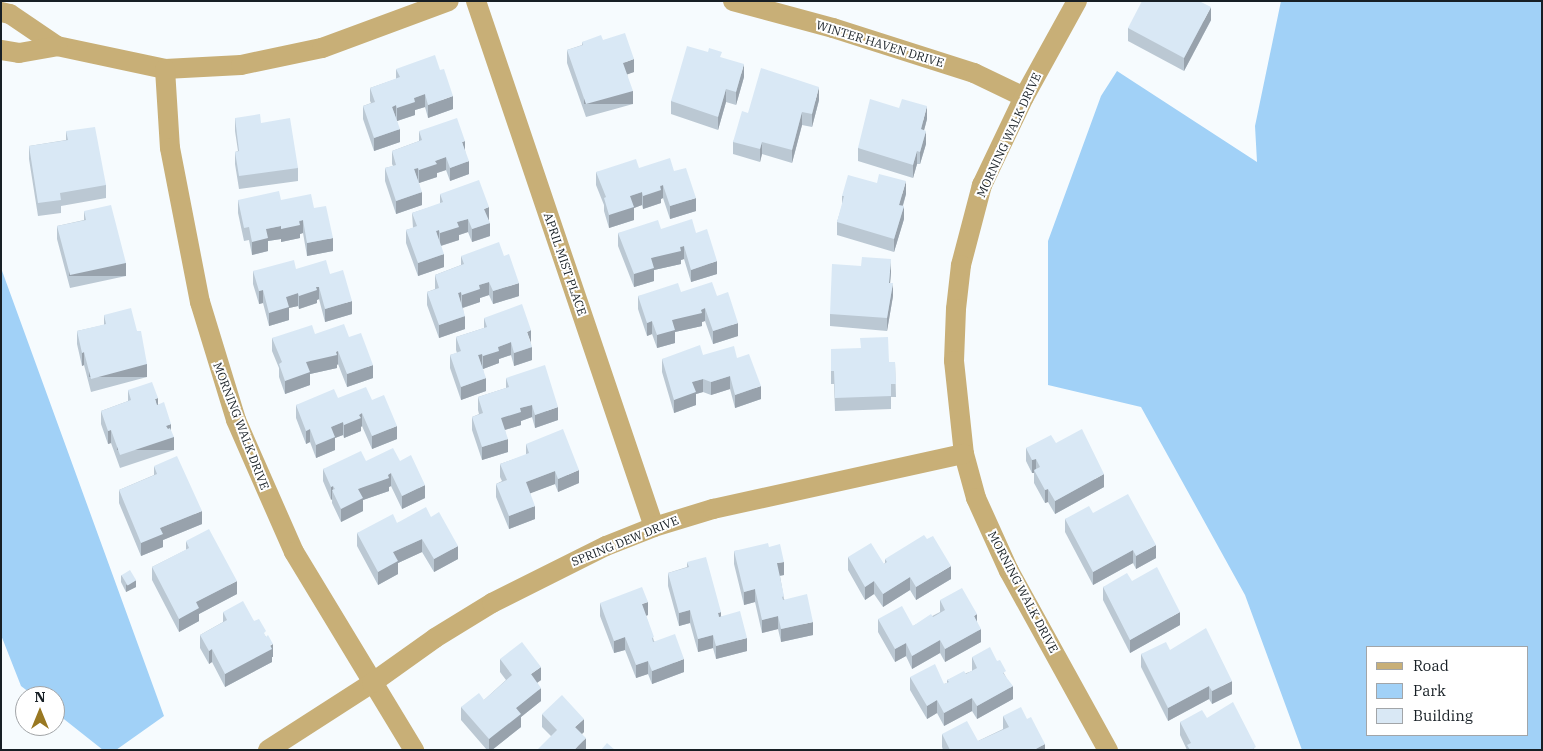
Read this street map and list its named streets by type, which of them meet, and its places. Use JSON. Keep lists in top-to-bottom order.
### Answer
{
  "streets": {
    "street": [
      "WINTER HAVEN DRIVE",
      "MORNING WALK DRIVE",
      "APRIL MIST PLACE",
      "SPRING DEW DRIVE"
    ]
  },
  "crossings": [
    ["WINTER HAVEN DRIVE", "MORNING WALK DRIVE"],
    ["MORNING WALK DRIVE", "SPRING DEW DRIVE"],
    ["APRIL MIST PLACE", "SPRING DEW DRIVE"]
  ],
  "legend": ["Road", "Park", "Building"],
  "north": "top"
}
